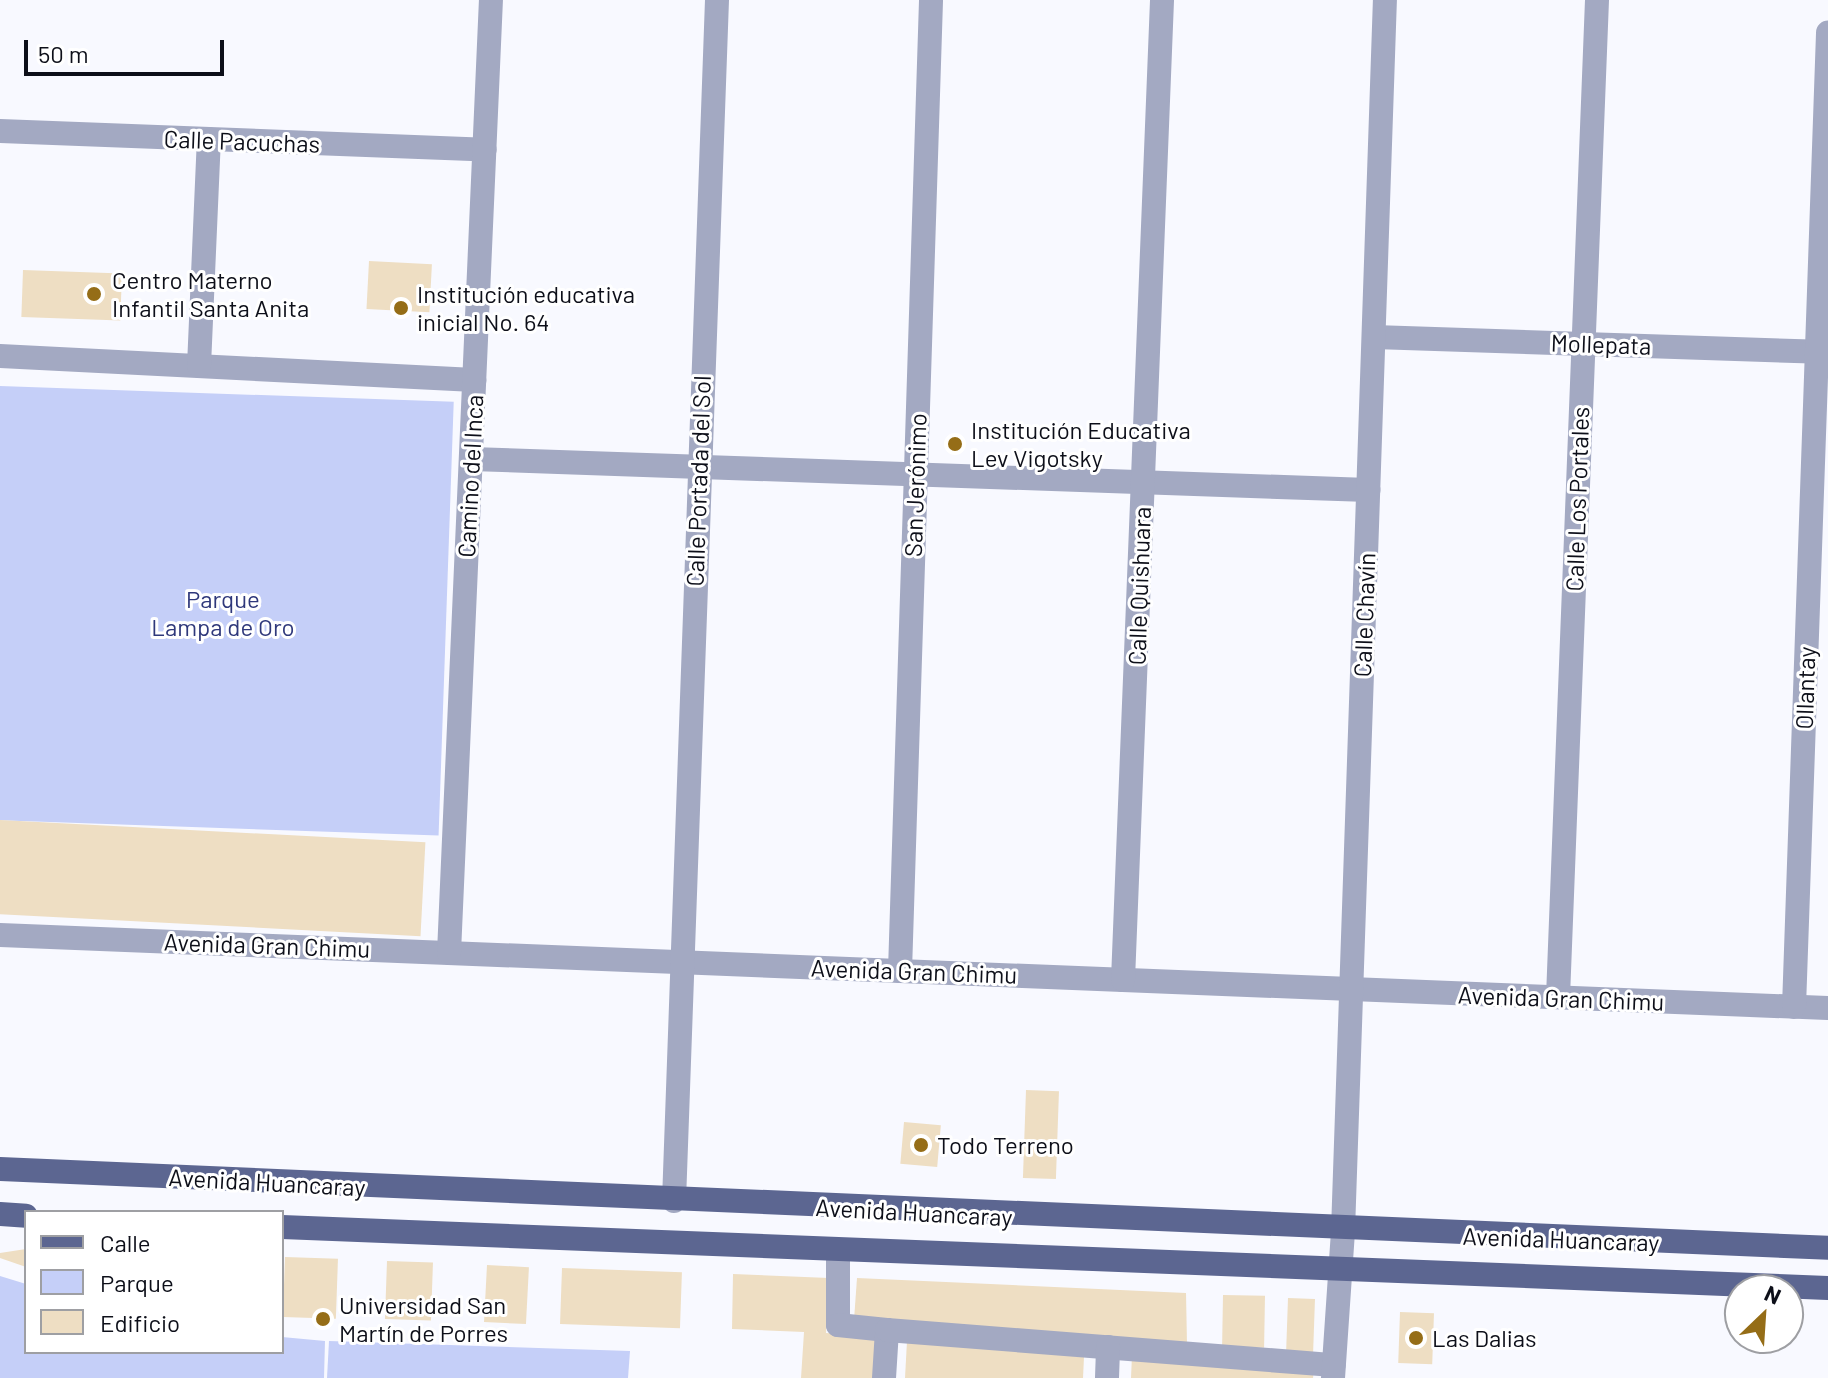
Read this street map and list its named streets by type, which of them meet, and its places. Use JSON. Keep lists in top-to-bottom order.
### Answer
{
  "streets": {
    "main road": ["Avenida Huancaray"],
    "street": [
      "Calle Pacuchas",
      "Mollepata",
      "Camino del Inca",
      "Calle Portada del Sol",
      "San Jerónimo",
      "Calle Los Portales",
      "Calle Quishuara",
      "Calle Chavín",
      "Ollantay",
      "Avenida Gran Chimu"
    ]
  },
  "crossings": [
    ["Calle Pacuchas", "Camino del Inca"],
    ["Mollepata", "Calle Los Portales"],
    ["Mollepata", "Calle Chavín"],
    ["Mollepata", "Ollantay"],
    ["Camino del Inca", "Avenida Gran Chimu"],
    ["Calle Portada del Sol", "Avenida Gran Chimu"],
    ["Calle Portada del Sol", "Avenida Huancaray"],
    ["San Jerónimo", "Avenida Gran Chimu"],
    ["Calle Los Portales", "Avenida Gran Chimu"],
    ["Calle Quishuara", "Avenida Gran Chimu"],
    ["Calle Chavín", "Avenida Gran Chimu"],
    ["Calle Chavín", "Avenida Huancaray"],
    ["Ollantay", "Avenida Gran Chimu"]
  ],
  "parks": ["Parque Lampa de Oro"],
  "places": [
    "Centro Materno Infantil Santa Anita",
    "Institución educativa inicial No. 64",
    "Institución Educativa Lev Vigotsky",
    "Todo Terreno",
    "Universidad San Martín de Porres",
    "Las Dalias"
  ],
  "legend": ["Calle", "Parque", "Edificio"],
  "scale_bar": "50 m",
  "north": "top right"
}
